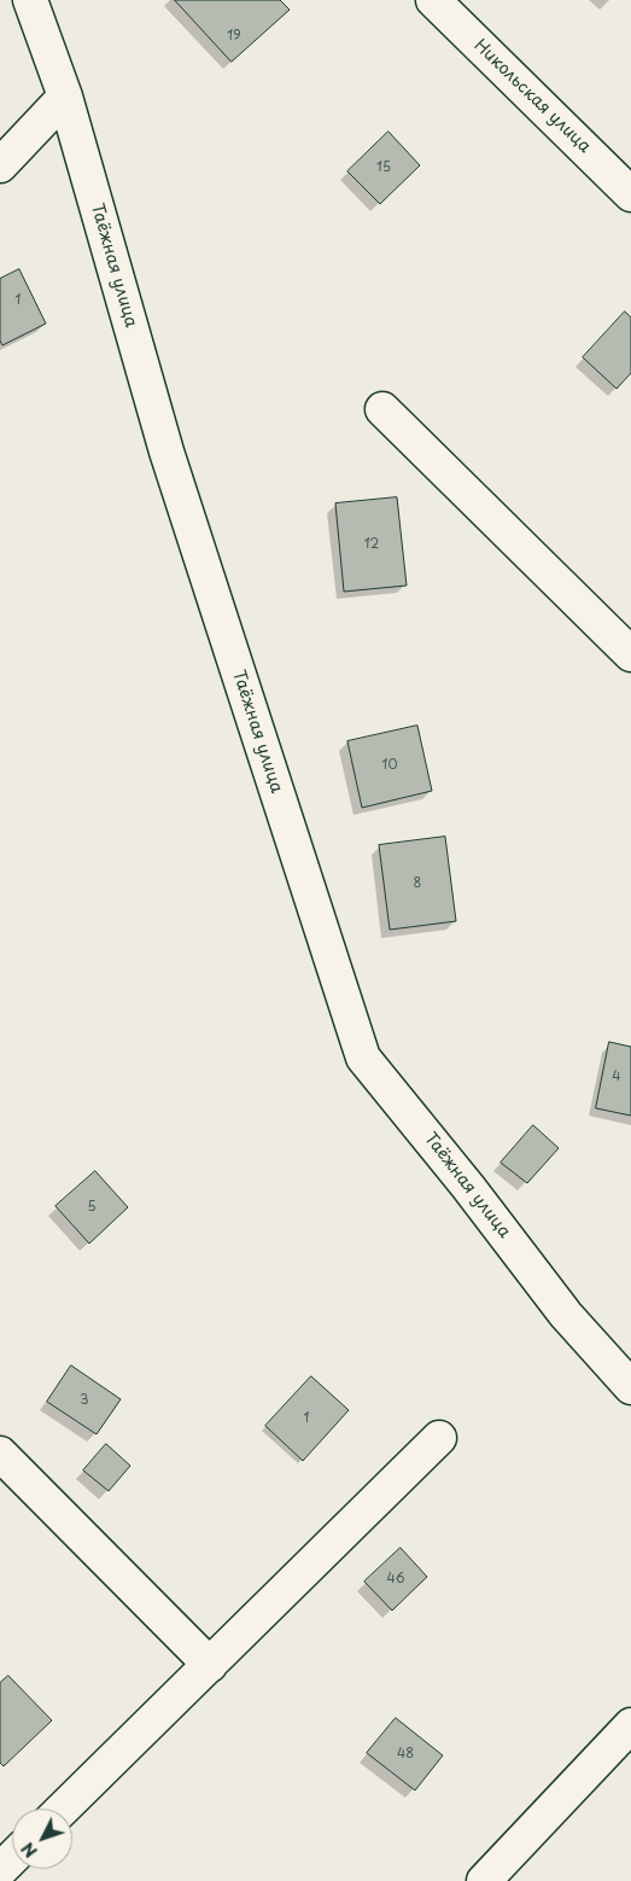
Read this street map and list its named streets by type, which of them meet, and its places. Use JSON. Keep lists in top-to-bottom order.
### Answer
{
  "streets": {
    "street": ["Никольская улица", "Таёжная улица"]
  },
  "house_numbers": [
    "19",
    "15",
    "1",
    "12",
    "10",
    "8",
    "4",
    "5",
    "3",
    "1",
    "46",
    "48"
  ],
  "north": "bottom left"
}
